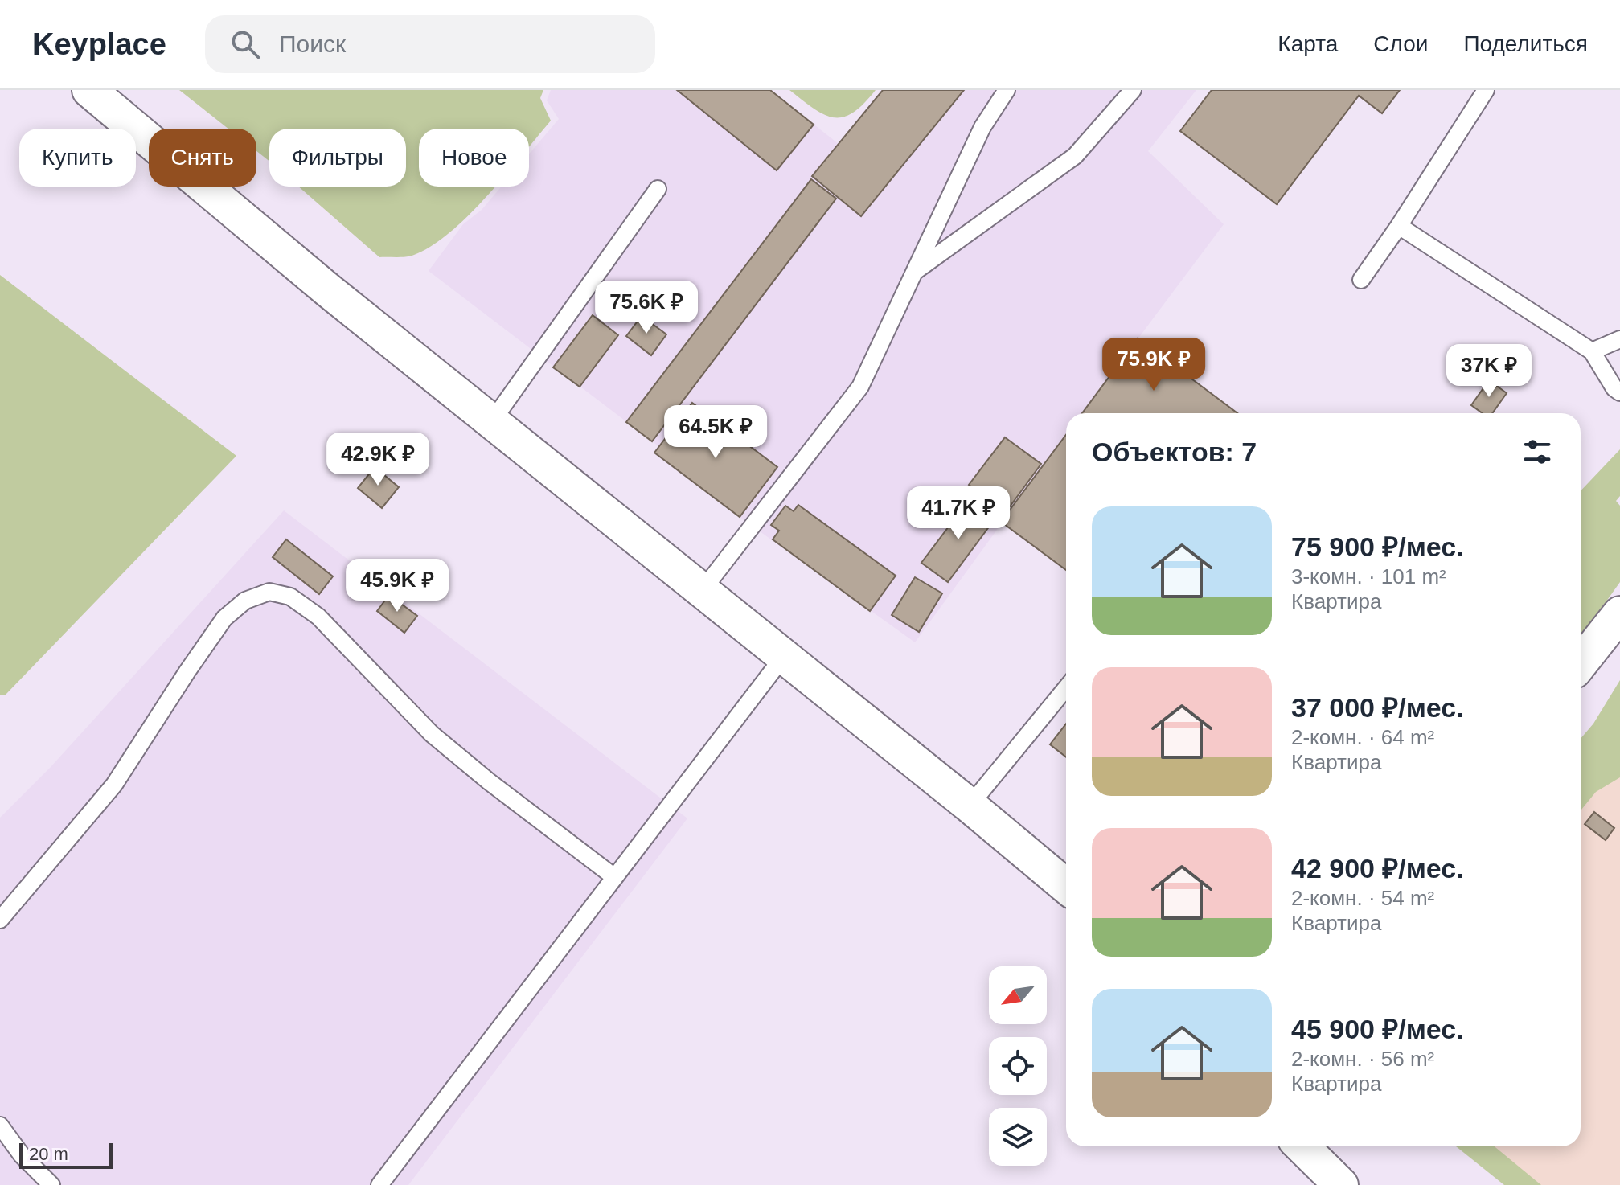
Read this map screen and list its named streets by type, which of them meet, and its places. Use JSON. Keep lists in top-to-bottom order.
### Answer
{
  "scale_bar": "20 m",
  "north": "bottom left",
  "page": {
    "header": "Keyplace",
    "search": "Поиск",
    "nav": ["Карта", "Слои", "Поделиться"],
    "chip": [
      "Купить",
      "Снять",
      "Фильтры",
      "Новое"
    ],
    "price": [
      "75.6K ₽",
      "75.9K ₽",
      "37K ₽",
      "64.5K ₽",
      "42.9K ₽",
      "41.7K ₽",
      "45.9K ₽"
    ],
    "heading": "Объектов: 7",
    "list": [
      {
        "name": "75 900 ₽/мес.",
        "note": "3-комн. · 101 m² · Квартира"
      },
      {
        "name": "37 000 ₽/мес.",
        "note": "2-комн. · 64 m² · Квартира"
      },
      {
        "name": "42 900 ₽/мес.",
        "note": "2-комн. · 54 m² · Квартира"
      },
      {
        "name": "45 900 ₽/мес.",
        "note": "2-комн. · 56 m² · Квартира"
      }
    ],
    "scale": "20 m"
  }
}
